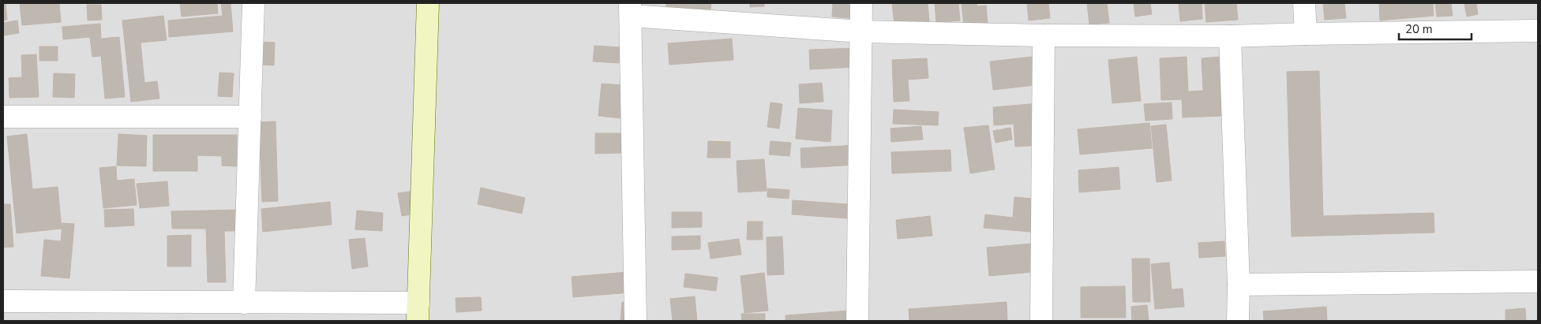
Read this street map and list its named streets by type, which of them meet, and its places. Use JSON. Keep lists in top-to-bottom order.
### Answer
{
  "scale_bar": "20 m"
}
